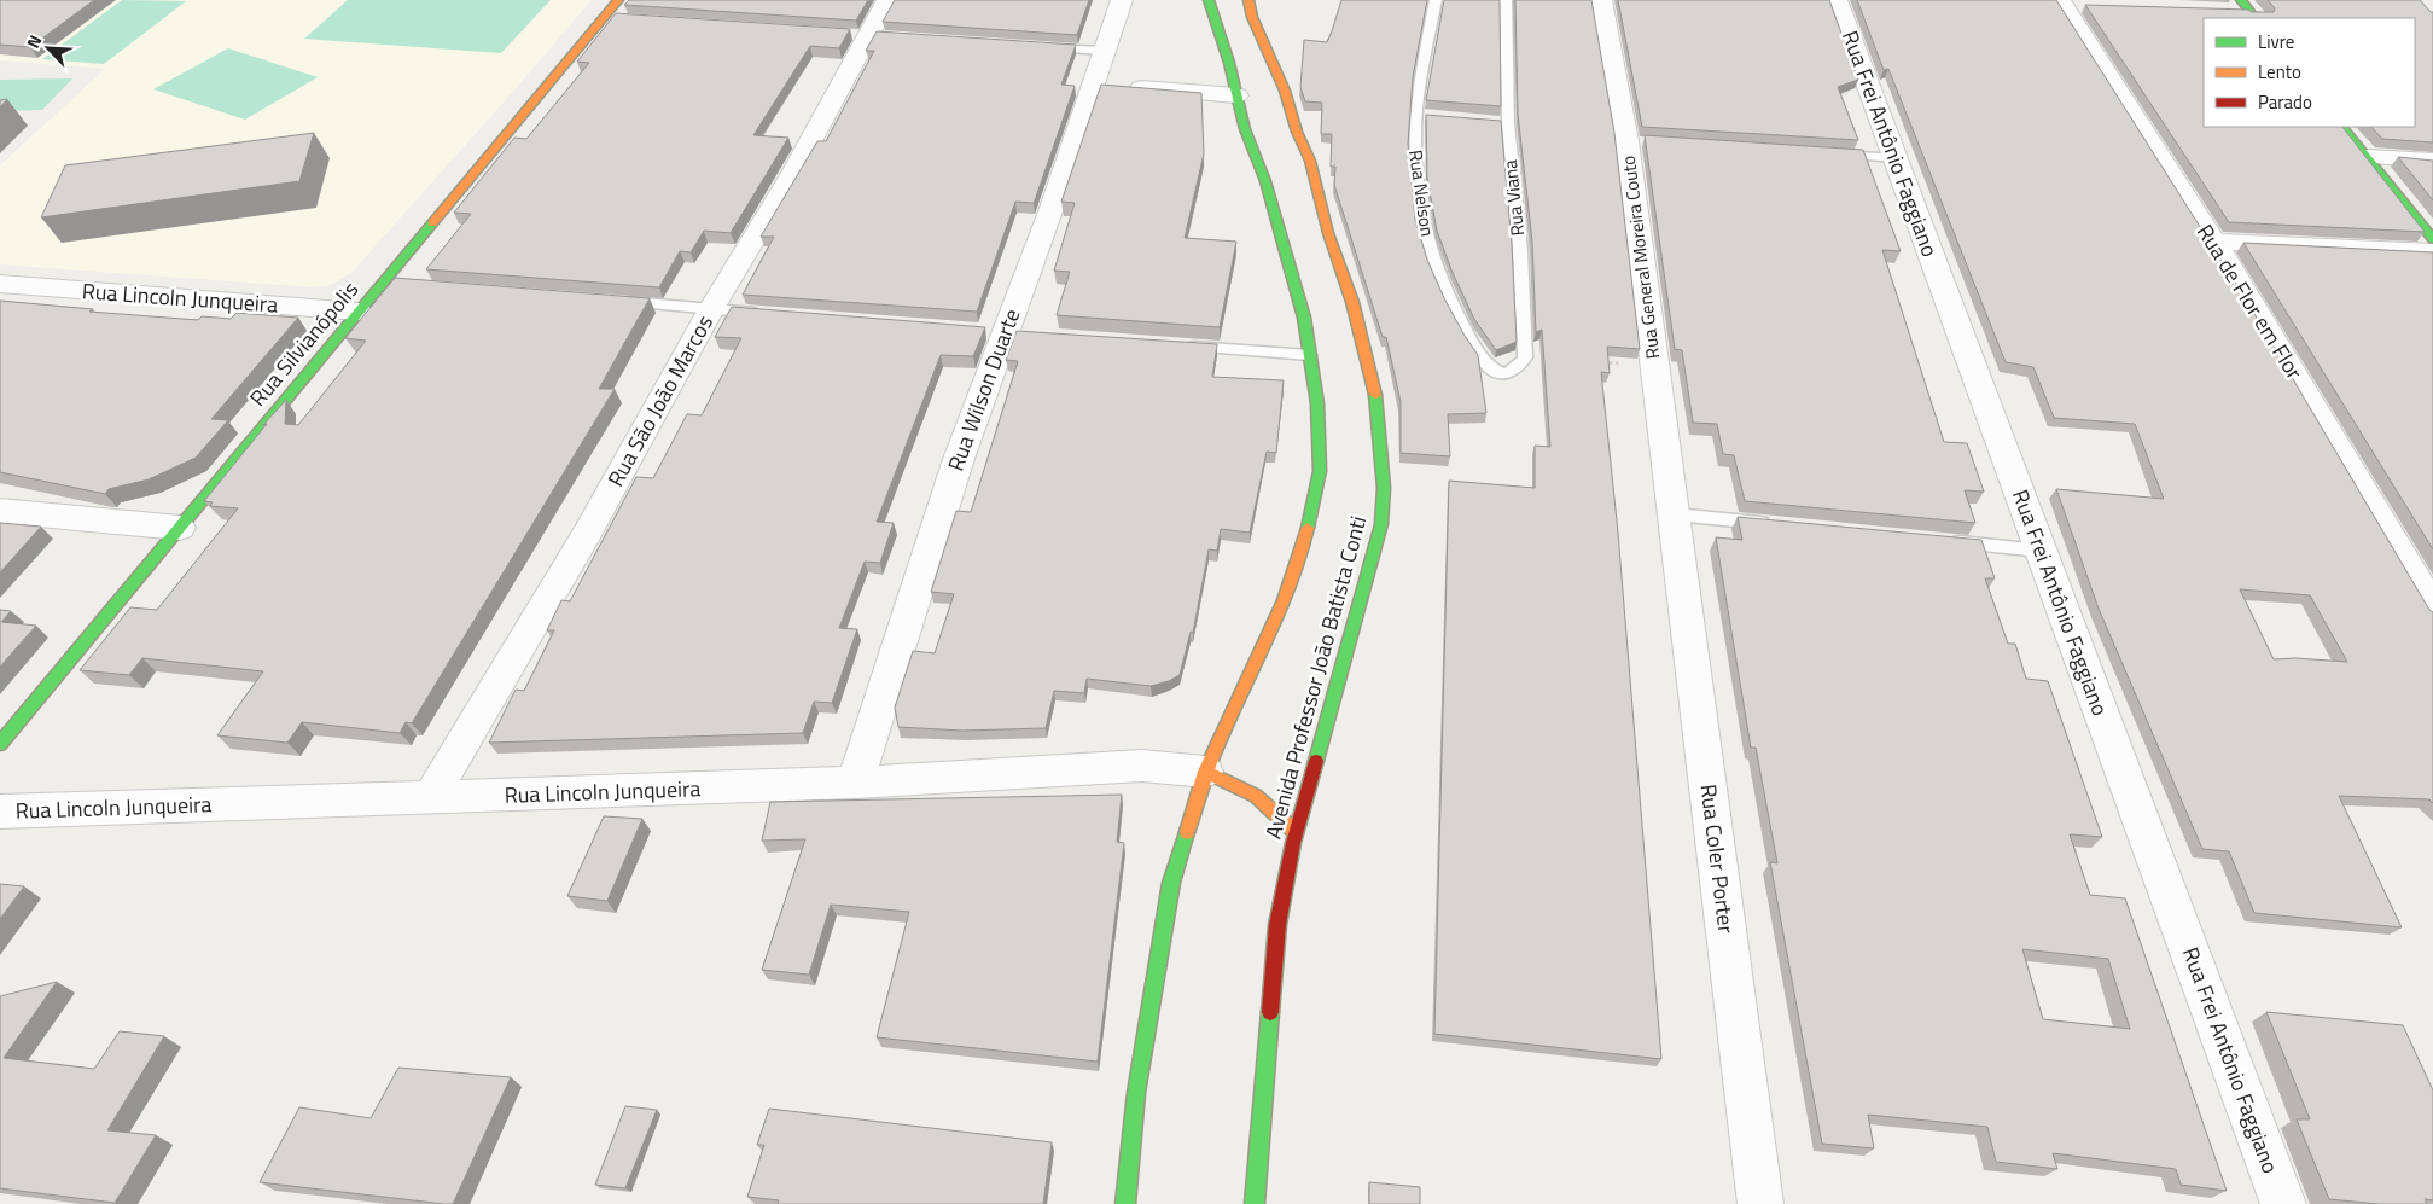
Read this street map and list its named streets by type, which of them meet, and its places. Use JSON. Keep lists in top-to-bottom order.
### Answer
{
  "streets": {
    "main road": ["Rua Silvianópolis", "Avenida Professor João Batista Conti"],
    "street": [
      "Rua Frei Antônio Faggiano",
      "Rua General Moreira Couto",
      "Rua Lincoln Junqueira",
      "Rua de Flor em Flor",
      "Rua Wilson Duarte",
      "Rua São João Marcos",
      "Rua Coler Porter"
    ],
    "lane": ["Rua Nelson", "Rua Viana"]
  },
  "crossings": [
    ["Rua Nelson", "Rua Viana"],
    ["Rua General Moreira Couto", "Rua Coler Porter"],
    ["Rua Lincoln Junqueira", "Rua Silvianópolis"],
    ["Rua Lincoln Junqueira", "Rua Wilson Duarte"],
    ["Rua Lincoln Junqueira", "Rua São João Marcos"]
  ],
  "legend": ["Livre", "Lento", "Parado"],
  "north": "top left"
}
